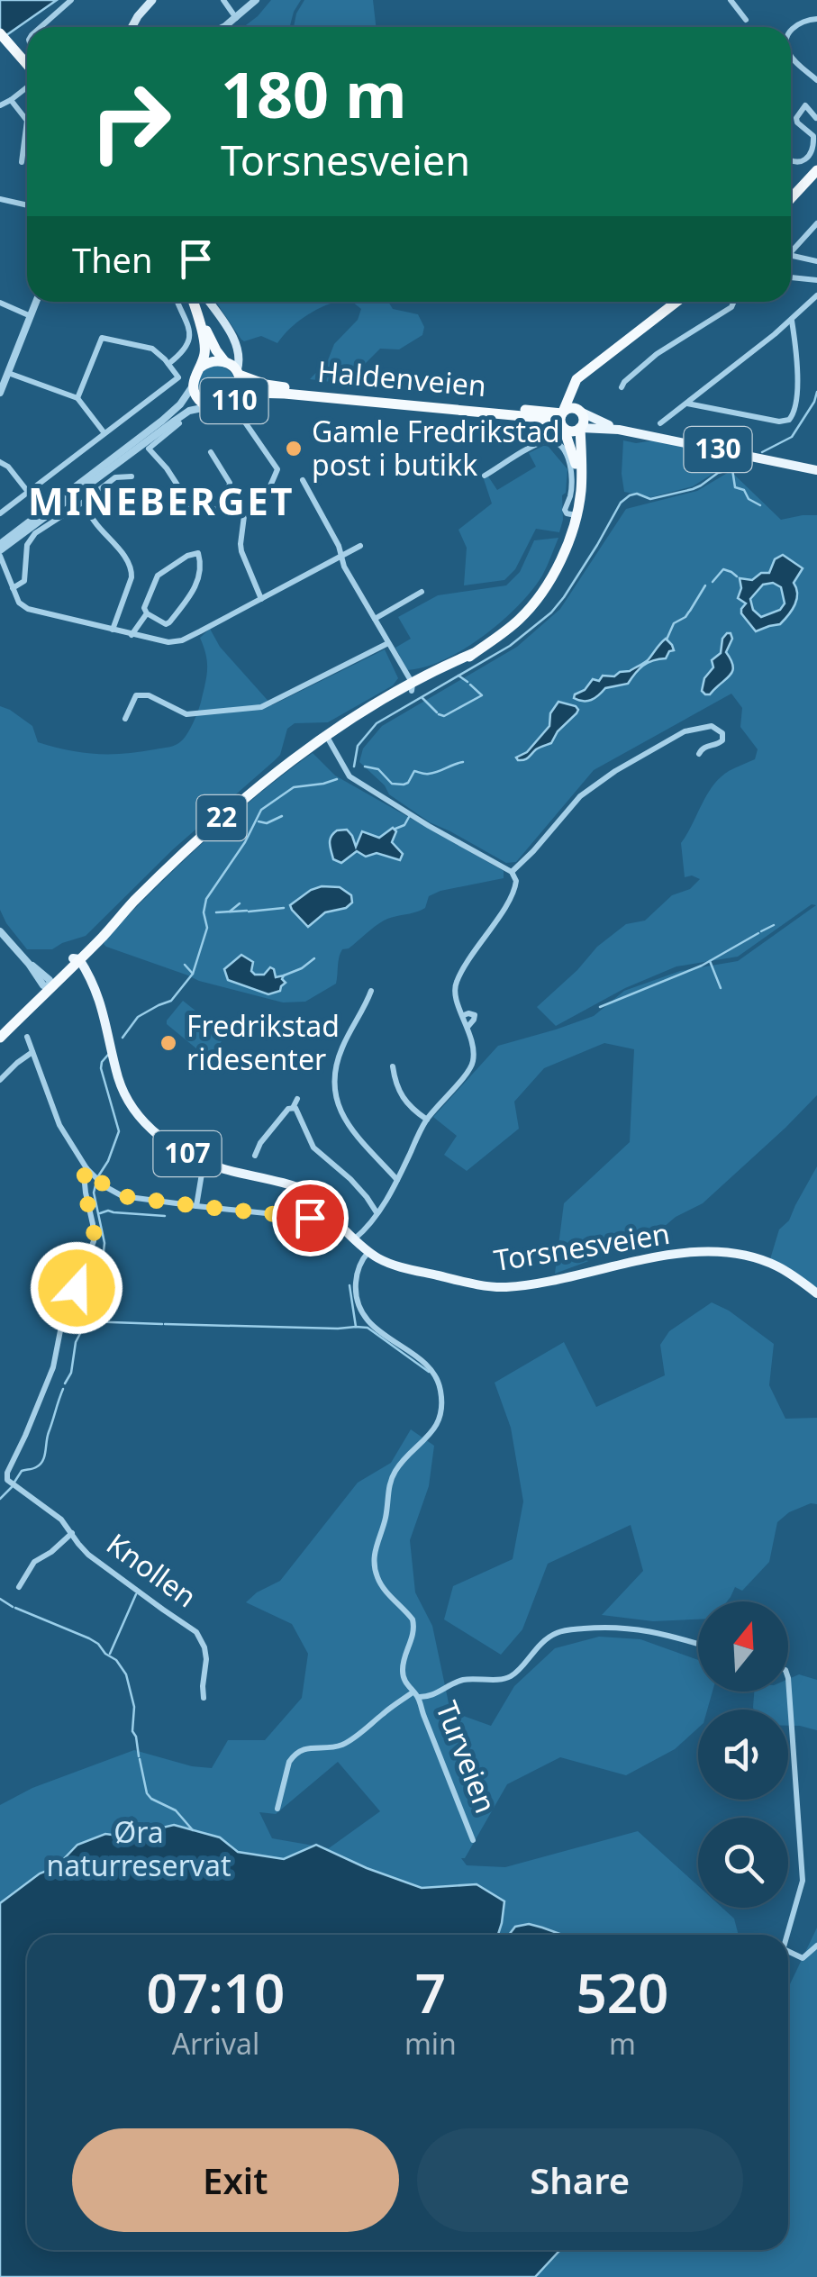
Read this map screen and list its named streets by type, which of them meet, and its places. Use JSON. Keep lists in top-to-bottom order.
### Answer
{
  "streets": {
    "highway": ["Haldenveien", "110", "22"],
    "main road": ["130", "107", "Torsnesveien"],
    "street": ["Knollen", "Turveien"]
  },
  "crossings": [
    ["Haldenveien", "110"],
    ["Haldenveien", "130"],
    ["Haldenveien", "22"],
    ["110", "130"],
    ["110", "22"],
    ["130", "22"],
    ["22", "Torsnesveien"],
    ["Torsnesveien", "Turveien"]
  ],
  "districts": ["MINEBERGET"],
  "parks": ["Øra naturreservat"],
  "places": ["Gamle Fredrikstad post i butikk", "Fredrikstad ridesenter"],
  "north": "top",
  "page": {
    "turn": ["180 m", "Torsnesveien"],
    "then": "Then",
    "eta": [
      "07:10",
      "Arrival",
      "7",
      "min",
      "520",
      "m"
    ],
    "buttons": ["Exit", "Share"]
  }
}
